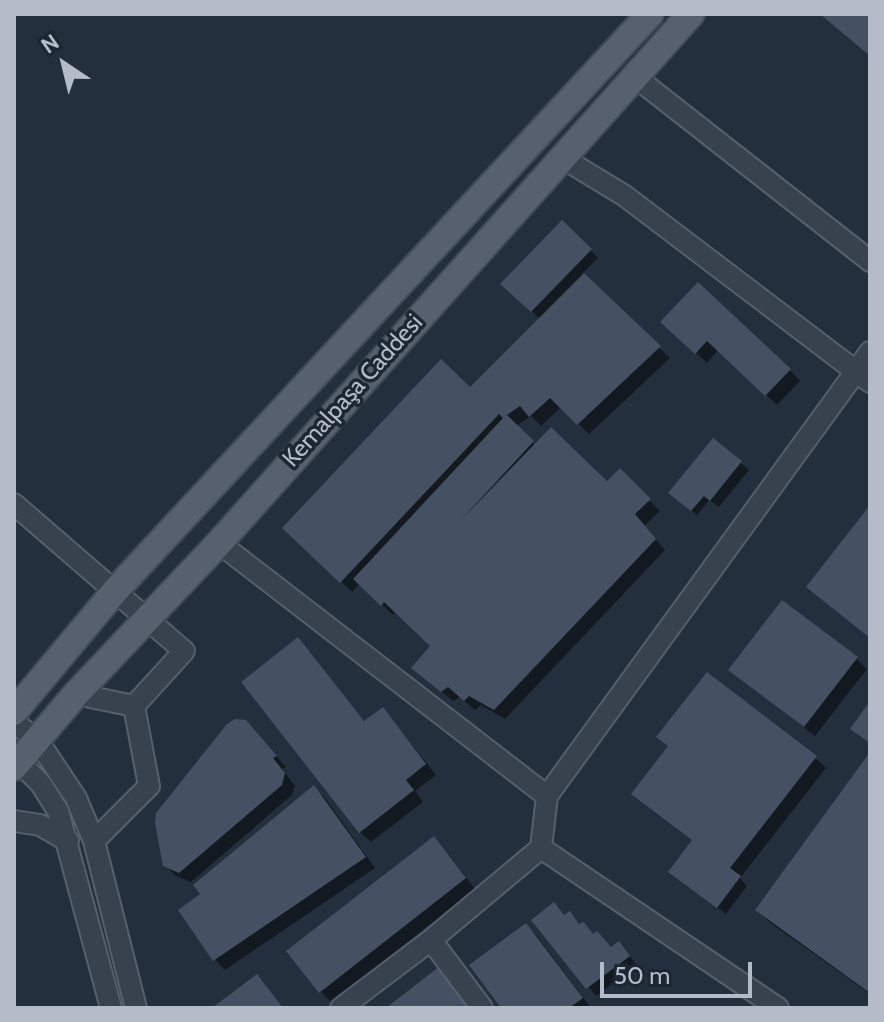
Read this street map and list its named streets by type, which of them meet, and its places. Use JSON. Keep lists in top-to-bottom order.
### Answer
{
  "streets": {
    "main road": ["Kemalpaşa Caddesi"]
  },
  "scale_bar": "50 m",
  "north": "top left"
}
